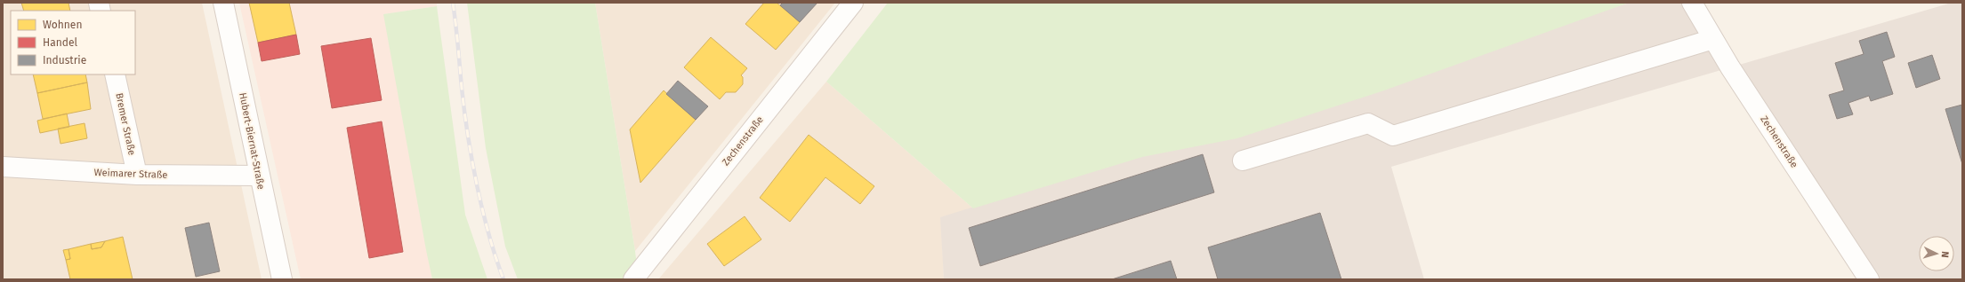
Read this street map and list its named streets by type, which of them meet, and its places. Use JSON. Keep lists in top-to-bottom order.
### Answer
{
  "streets": {
    "street": [
      "Bremer Straße",
      "Hubert-Biernat-Straße",
      "Zechenstraße",
      "Weimarer Straße"
    ]
  },
  "crossings": [
    ["Bremer Straße", "Weimarer Straße"],
    ["Hubert-Biernat-Straße", "Weimarer Straße"]
  ],
  "legend": ["Wohnen", "Handel", "Industrie"],
  "north": "right"
}
